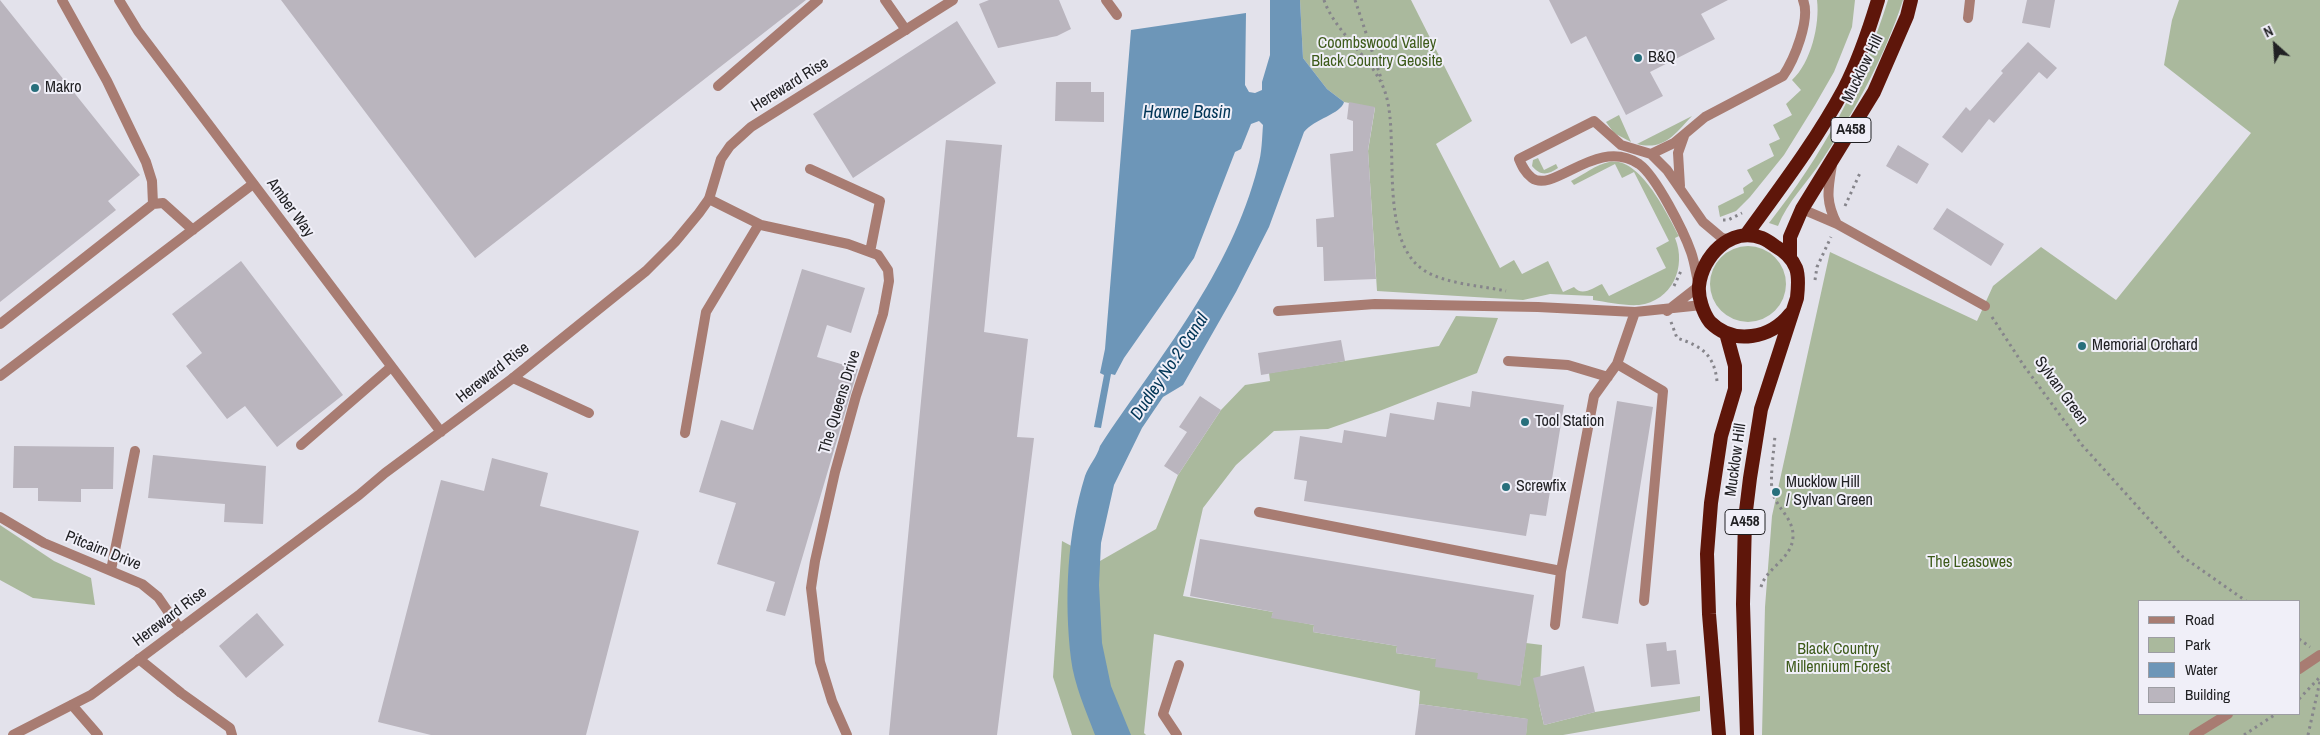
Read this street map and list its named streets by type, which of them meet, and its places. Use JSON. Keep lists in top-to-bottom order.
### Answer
{
  "streets": {
    "highway": ["Mucklow Hill", "A458"],
    "street": [
      "Hereward Rise",
      "Amber Way",
      "The Queens Drive",
      "Pitcairn Drive"
    ],
    "path": ["Sylvan Green"]
  },
  "crossings": [
    ["Hereward Rise", "Amber Way"],
    ["Hereward Rise", "The Queens Drive"],
    ["Hereward Rise", "Pitcairn Drive"]
  ],
  "water": ["Hawne Basin", "Dudley No.2 Canal"],
  "parks": ["Coombswood Valley Black Country Geosite", "The Leasowes", "Black Country Millennium Forest"],
  "places": [
    "B&Q",
    "Makro",
    "Memorial Orchard",
    "Tool Station",
    "Screwfix",
    "Mucklow Hill / Sylvan Green"
  ],
  "legend": [
    "Road",
    "Park",
    "Water",
    "Building"
  ],
  "north": "top left"
}
